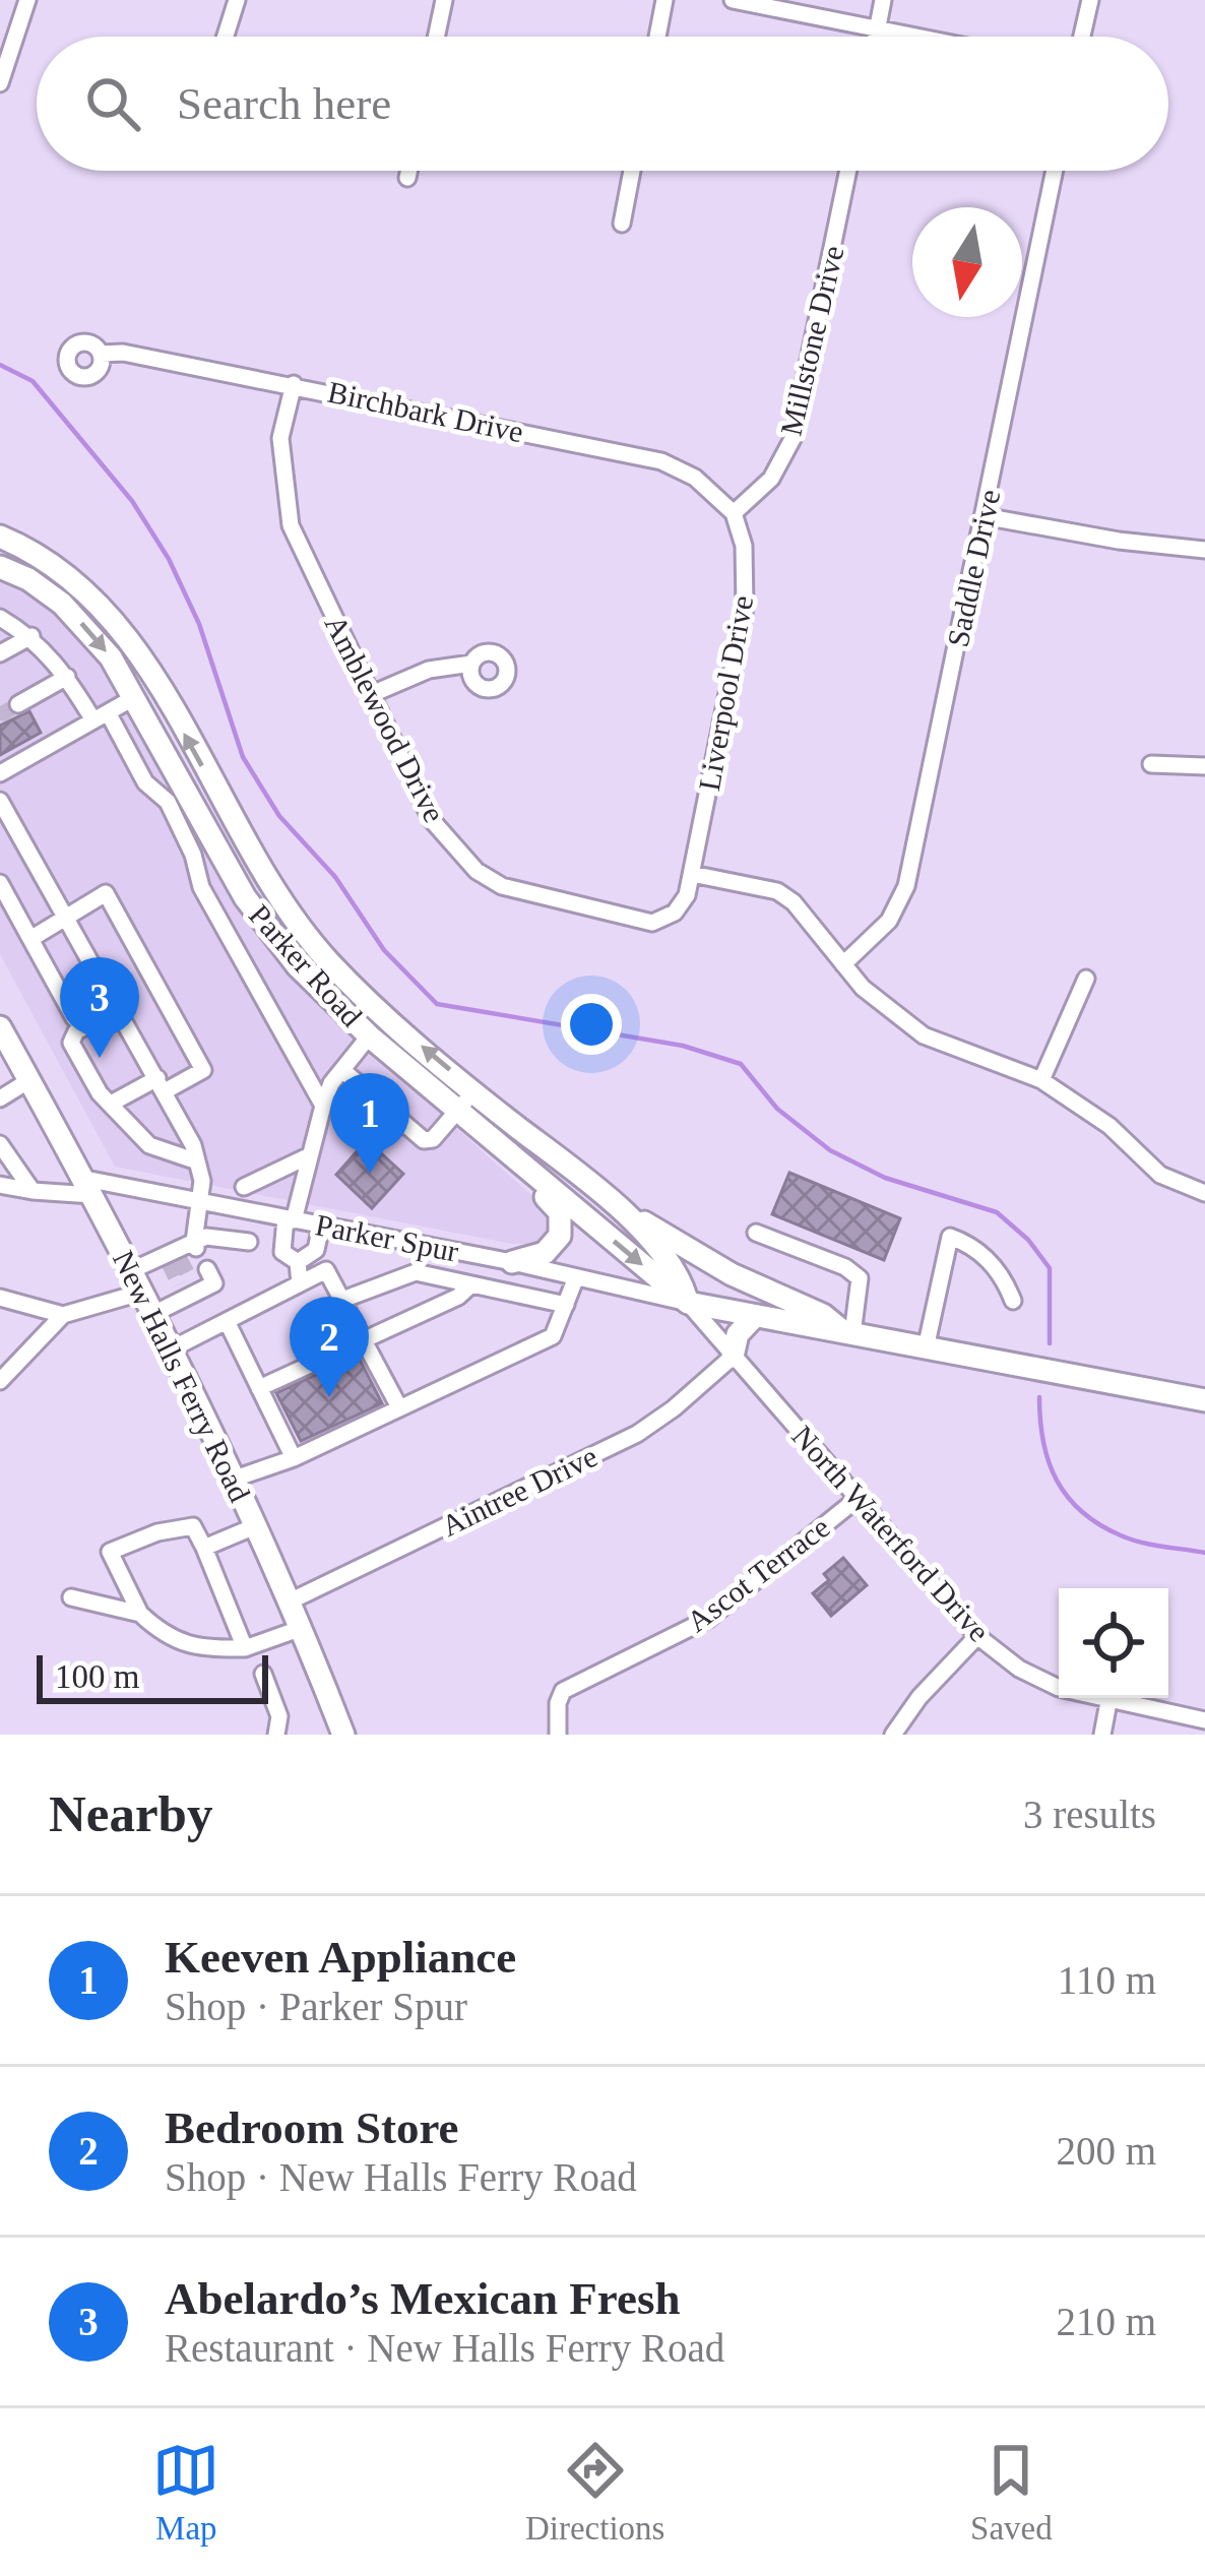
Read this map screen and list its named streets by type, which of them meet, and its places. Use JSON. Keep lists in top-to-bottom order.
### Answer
{
  "streets": {
    "main road": ["Parker Road", "New Halls Ferry Road"],
    "street": [
      "Millstone Drive",
      "Birchbark Drive",
      "Saddle Drive",
      "Liverpool Drive",
      "Amblewood Drive",
      "Parker Spur",
      "Aintree Drive",
      "North Waterford Drive",
      "Ascot Terrace"
    ]
  },
  "crossings": [
    ["Millstone Drive", "Birchbark Drive"],
    ["Millstone Drive", "Liverpool Drive"],
    ["Birchbark Drive", "Liverpool Drive"],
    ["Birchbark Drive", "Amblewood Drive"],
    ["Liverpool Drive", "Amblewood Drive"],
    ["Parker Road", "Parker Spur"],
    ["Parker Road", "North Waterford Drive"],
    ["Parker Spur", "New Halls Ferry Road"],
    ["Parker Spur", "North Waterford Drive"],
    ["New Halls Ferry Road", "Aintree Drive"],
    ["Aintree Drive", "North Waterford Drive"],
    ["North Waterford Drive", "Ascot Terrace"]
  ],
  "scale_bar": "100 m",
  "north": "bottom",
  "page": {
    "search": "Search here",
    "pins": ["3", "1", "2"],
    "scale": "100 m",
    "heading": ["Nearby", "3 results"],
    "list": [
      {
        "mark": "1",
        "name": "Keeven Appliance",
        "note": "Shop · Parker Spur",
        "value": "110 m"
      },
      {
        "mark": "2",
        "name": "Bedroom Store",
        "note": "Shop · New Halls Ferry Road",
        "value": "200 m"
      },
      {
        "mark": "3",
        "name": "Abelardo’s Mexican Fresh",
        "note": "Restaurant · New Halls Ferry Road",
        "value": "210 m"
      }
    ],
    "nav": ["Map", "Directions", "Saved"]
  }
}
